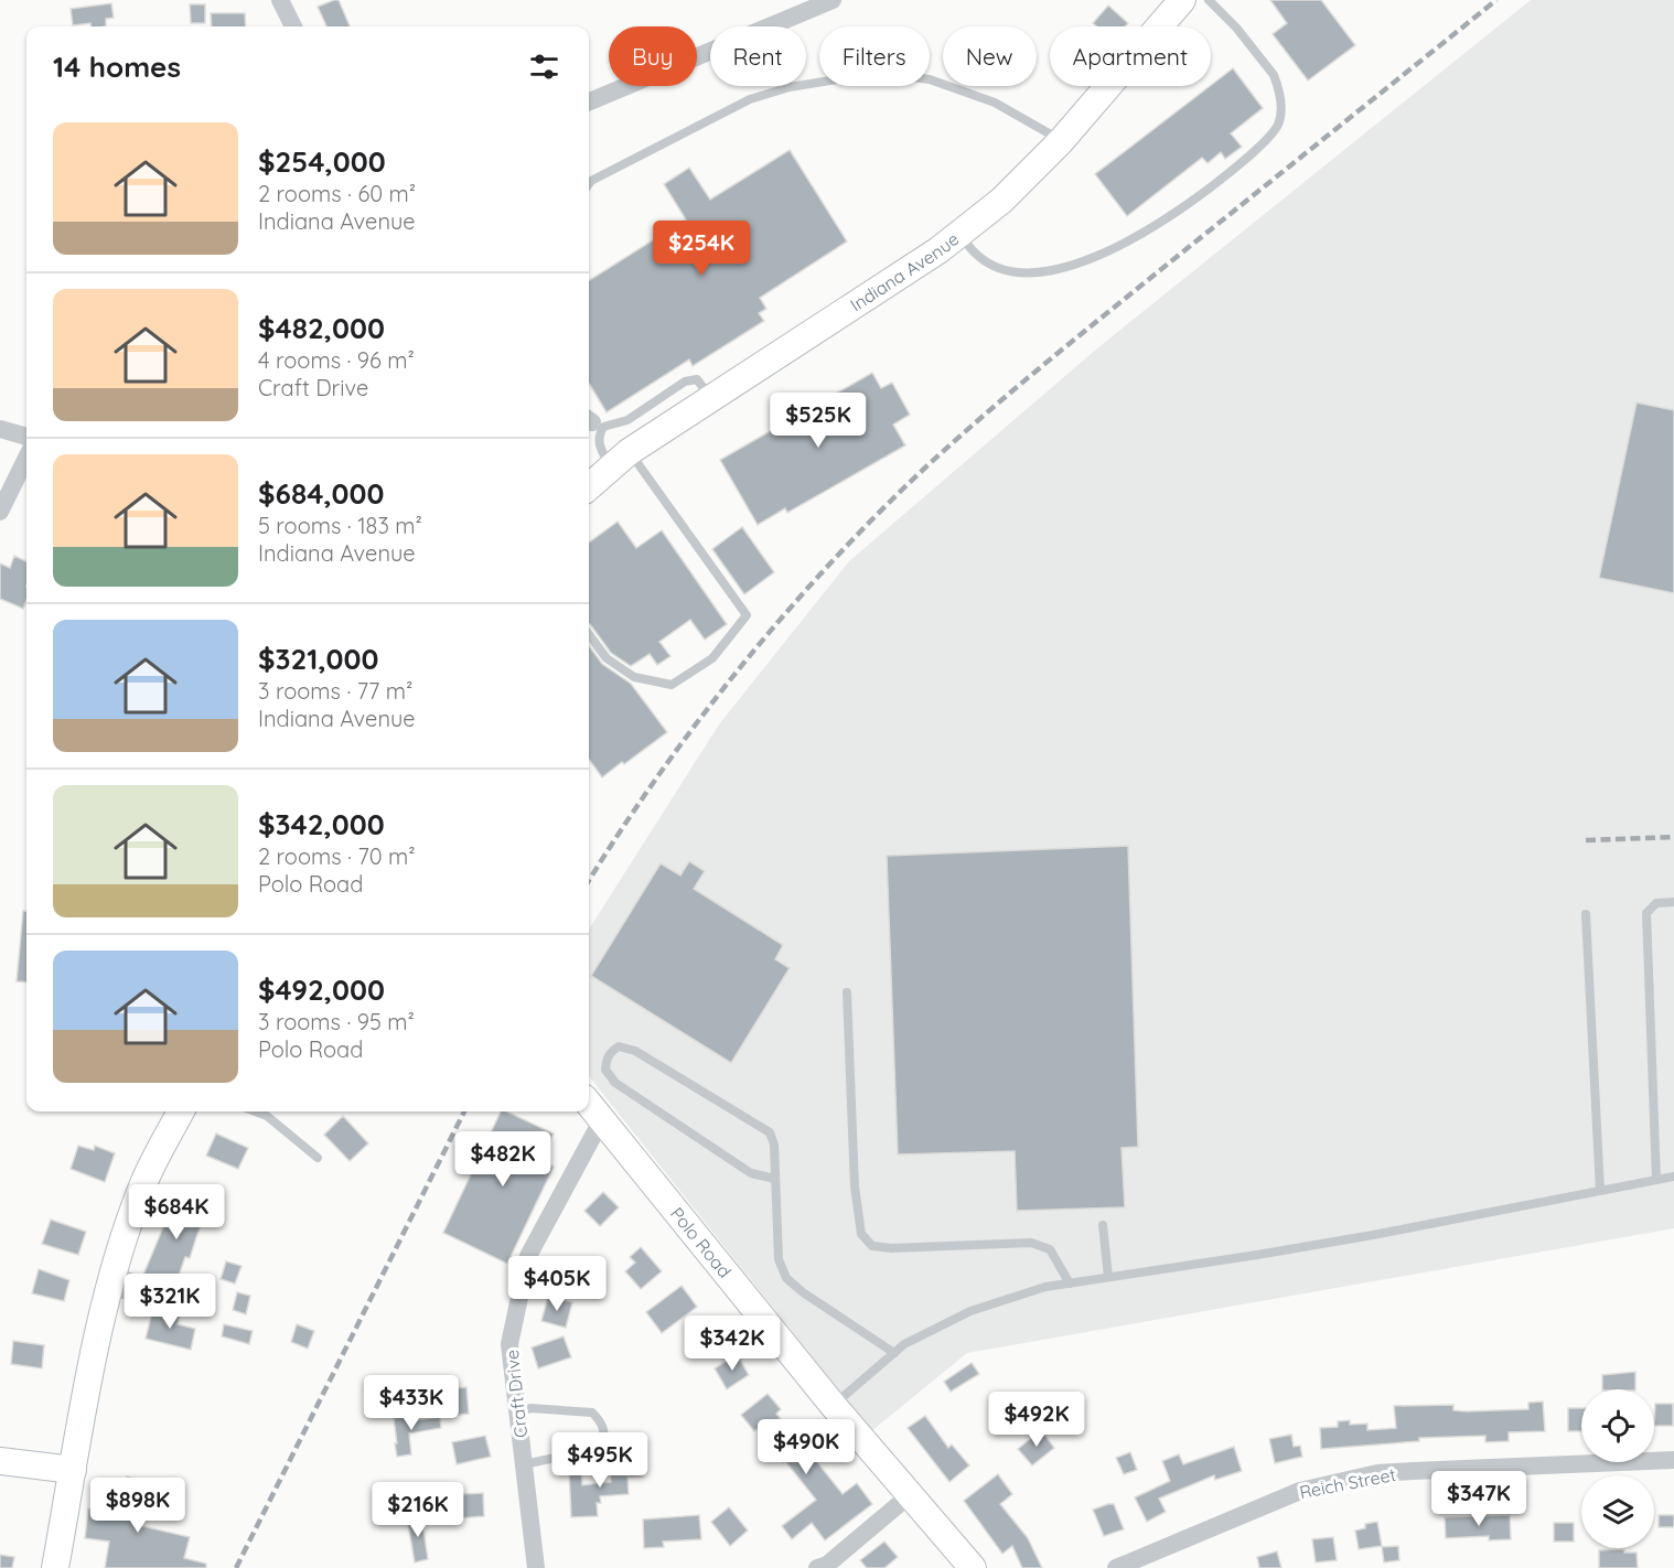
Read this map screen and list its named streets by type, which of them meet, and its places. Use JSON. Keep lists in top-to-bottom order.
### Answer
{
  "streets": {
    "main road": ["Indiana Avenue", "Polo Road"],
    "street": ["Craft Drive", "Reich Street"]
  },
  "crossings": [
    ["Polo Road", "Craft Drive"]
  ],
  "page": {
    "chip": [
      "Buy",
      "Rent",
      "Filters",
      "New",
      "Apartment"
    ],
    "heading": "14 homes",
    "list": [
      {
        "name": "$254,000",
        "note": "2 rooms · 60 m² · Indiana Avenue"
      },
      {
        "name": "$482,000",
        "note": "4 rooms · 96 m² · Craft Drive"
      },
      {
        "name": "$684,000",
        "note": "5 rooms · 183 m² · Indiana Avenue"
      },
      {
        "name": "$321,000",
        "note": "3 rooms · 77 m² · Indiana Avenue"
      },
      {
        "name": "$342,000",
        "note": "2 rooms · 70 m² · Polo Road"
      },
      {
        "name": "$492,000",
        "note": "3 rooms · 95 m² · Polo Road"
      }
    ],
    "price": [
      "$254K",
      "$525K",
      "$482K",
      "$684K",
      "$405K",
      "$321K",
      "$342K",
      "$433K",
      "$492K",
      "$490K",
      "$495K",
      "$347K",
      "$898K",
      "$216K"
    ]
  }
}
